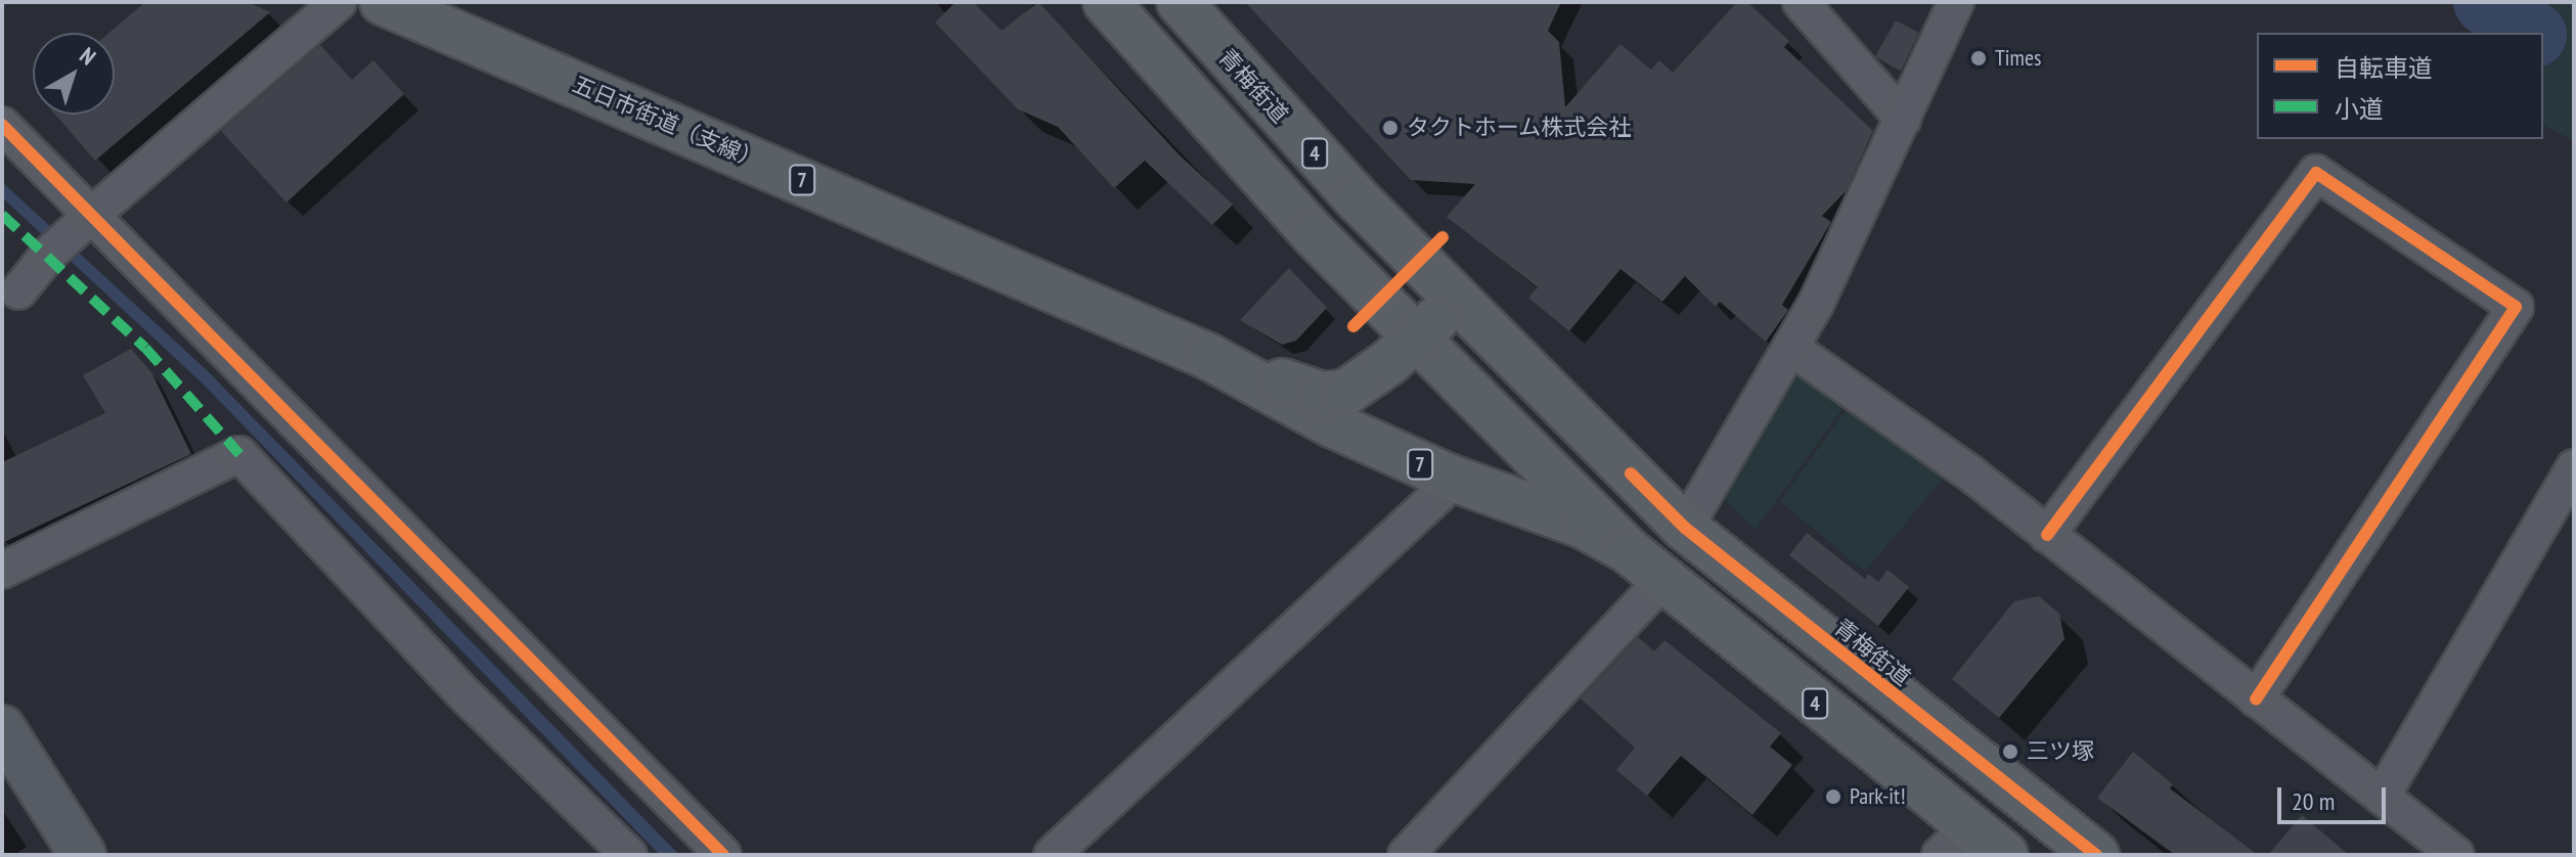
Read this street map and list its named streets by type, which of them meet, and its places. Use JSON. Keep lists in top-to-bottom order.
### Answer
{
  "streets": {
    "main road": [
      "青梅街道",
      "五日市街道（支線）",
      "4",
      "7"
    ]
  },
  "crossings": [
    ["青梅街道", "五日市街道（支線）"],
    ["五日市街道（支線）", "4"]
  ],
  "places": [
    "Times",
    "タクトホーム株式会社",
    "三ツ塚",
    "Park-it!"
  ],
  "legend": ["自転車道", "小道"],
  "scale_bar": "20 m",
  "north": "top right"
}
